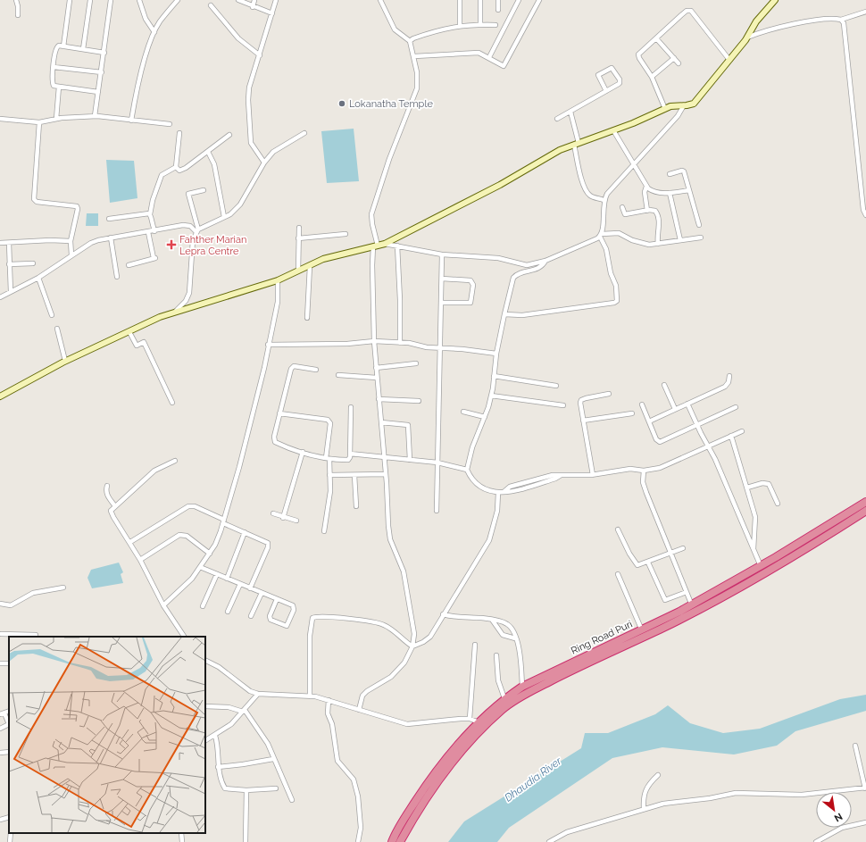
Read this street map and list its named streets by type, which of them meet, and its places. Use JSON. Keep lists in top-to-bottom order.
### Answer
{
  "streets": {
    "highway": ["Ring Road Puri"]
  },
  "water": ["Dhaudia River"],
  "places": {
    "other": ["Lokanatha Temple"],
    "health": ["Fahther Marian Lepra Centre"]
  },
  "north": "bottom right"
}
